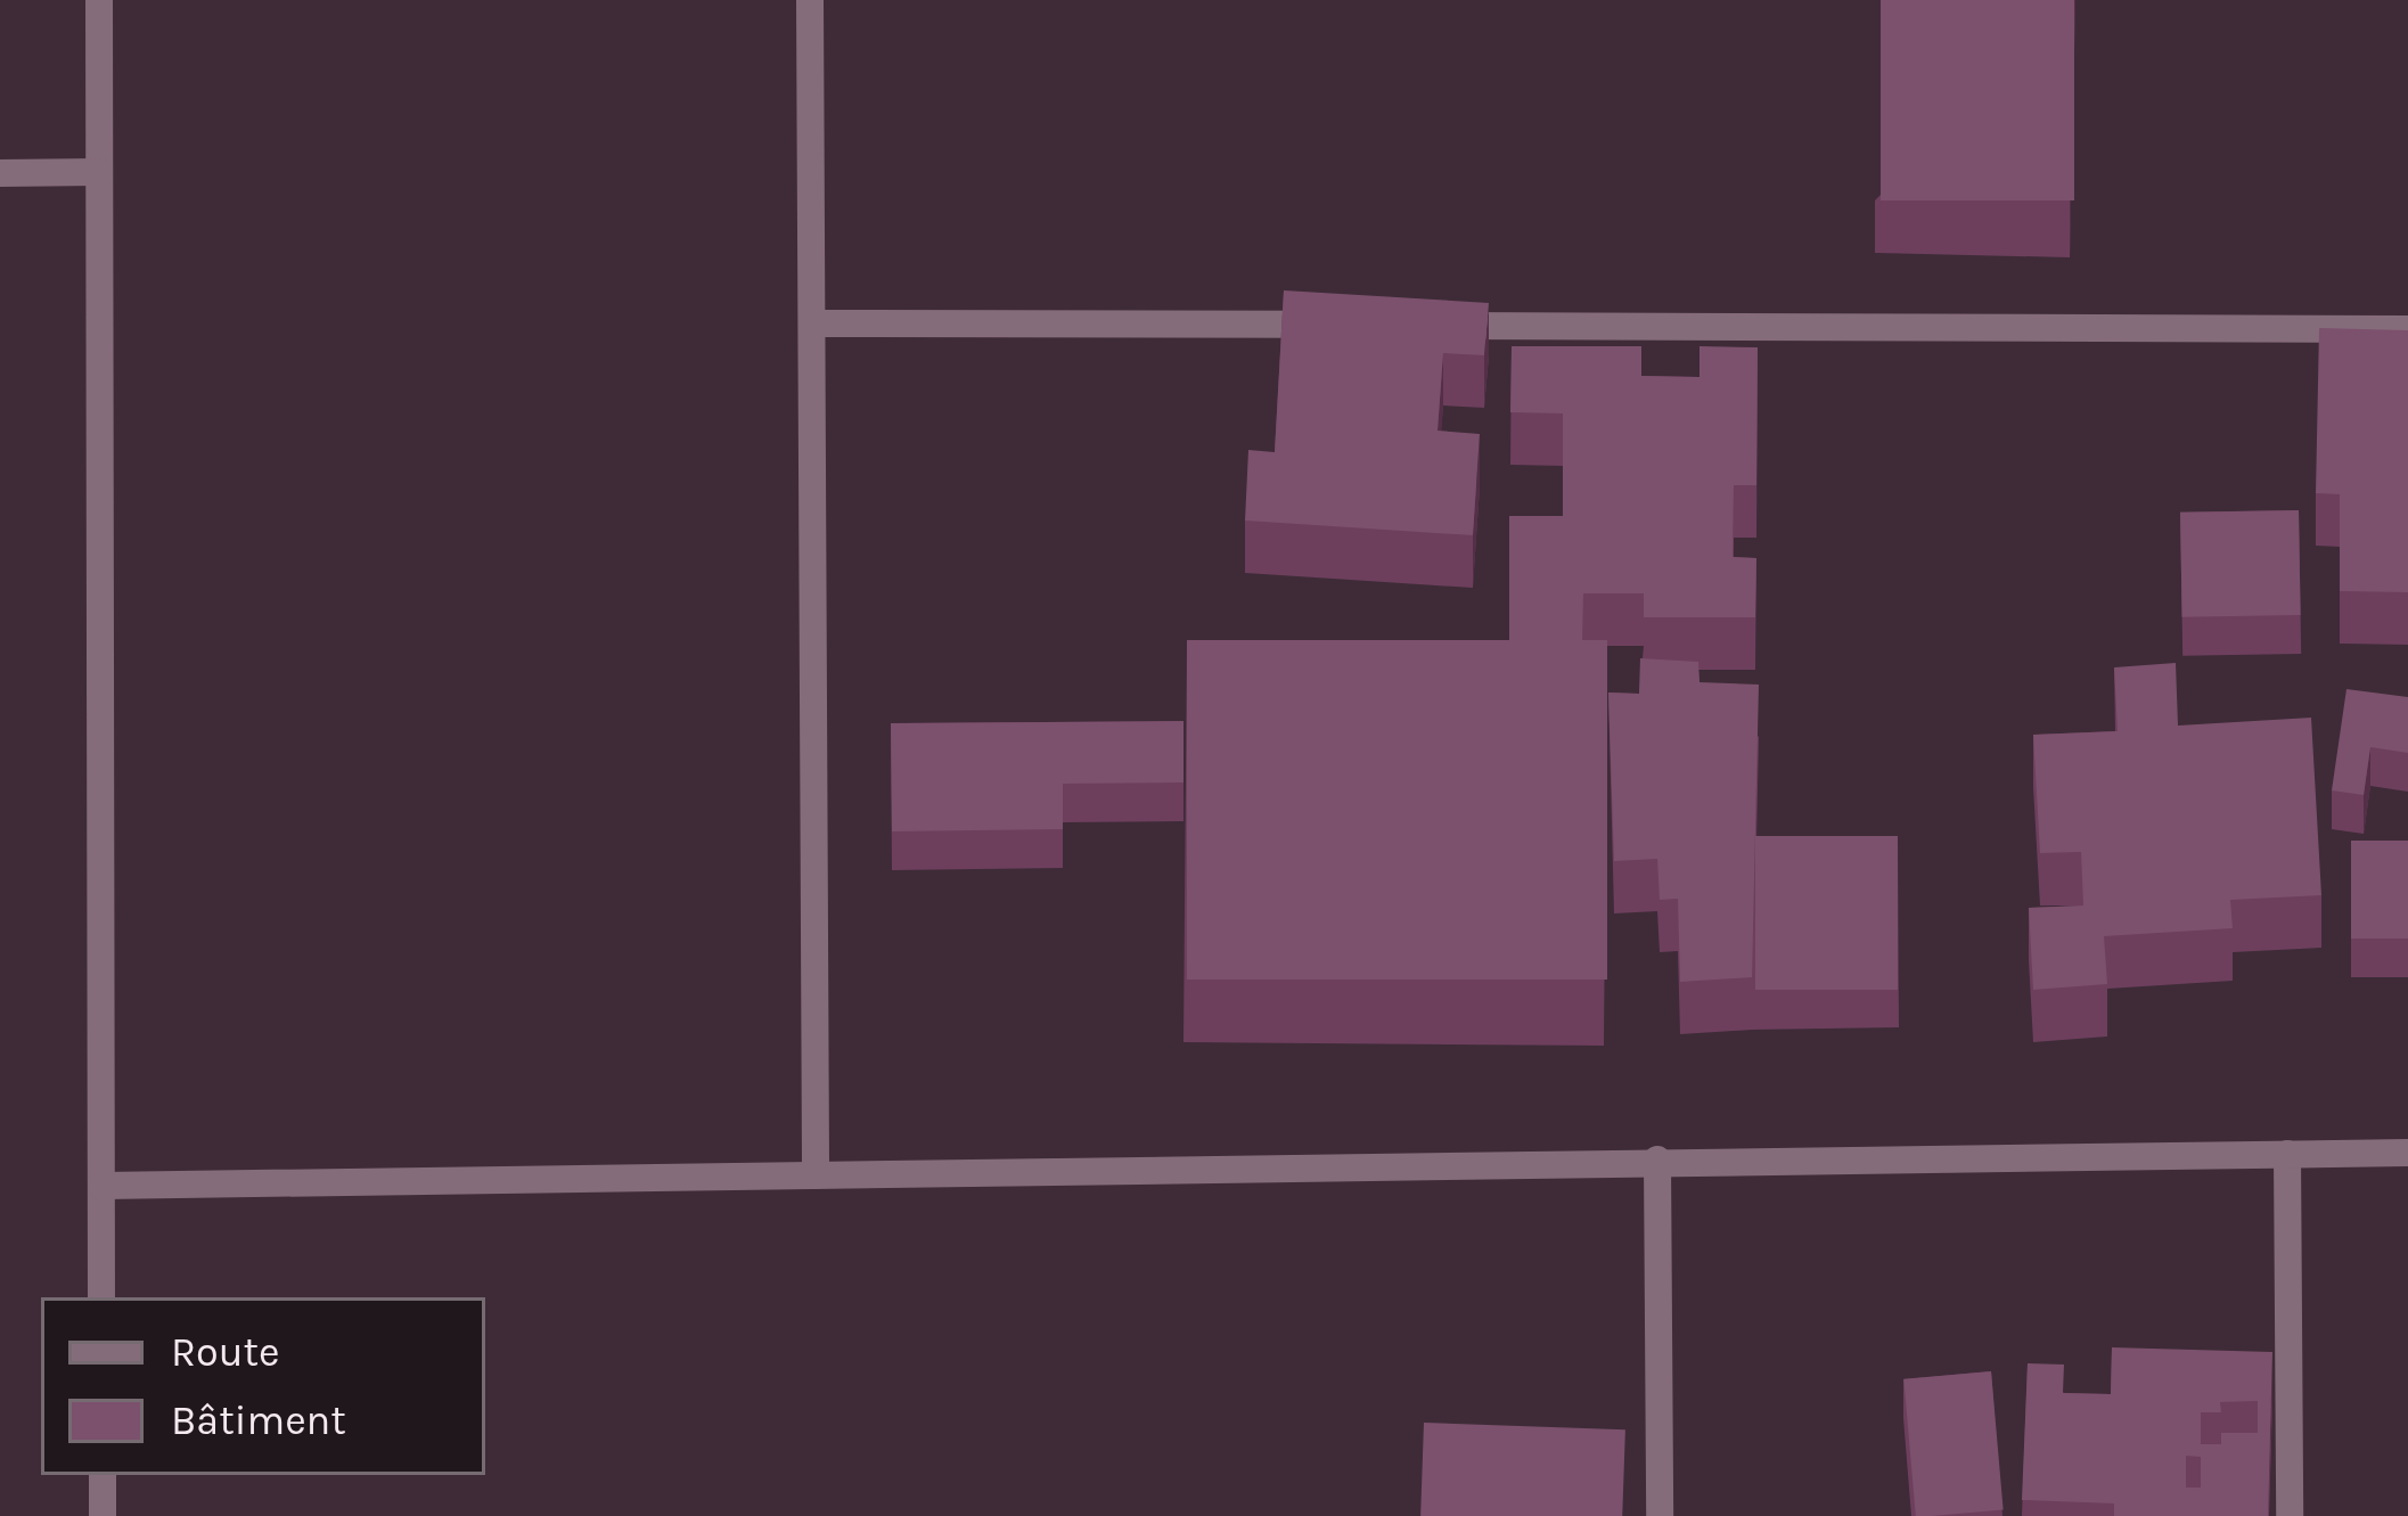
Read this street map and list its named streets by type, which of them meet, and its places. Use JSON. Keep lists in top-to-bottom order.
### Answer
{
  "legend": ["Route", "Bâtiment"]
}
